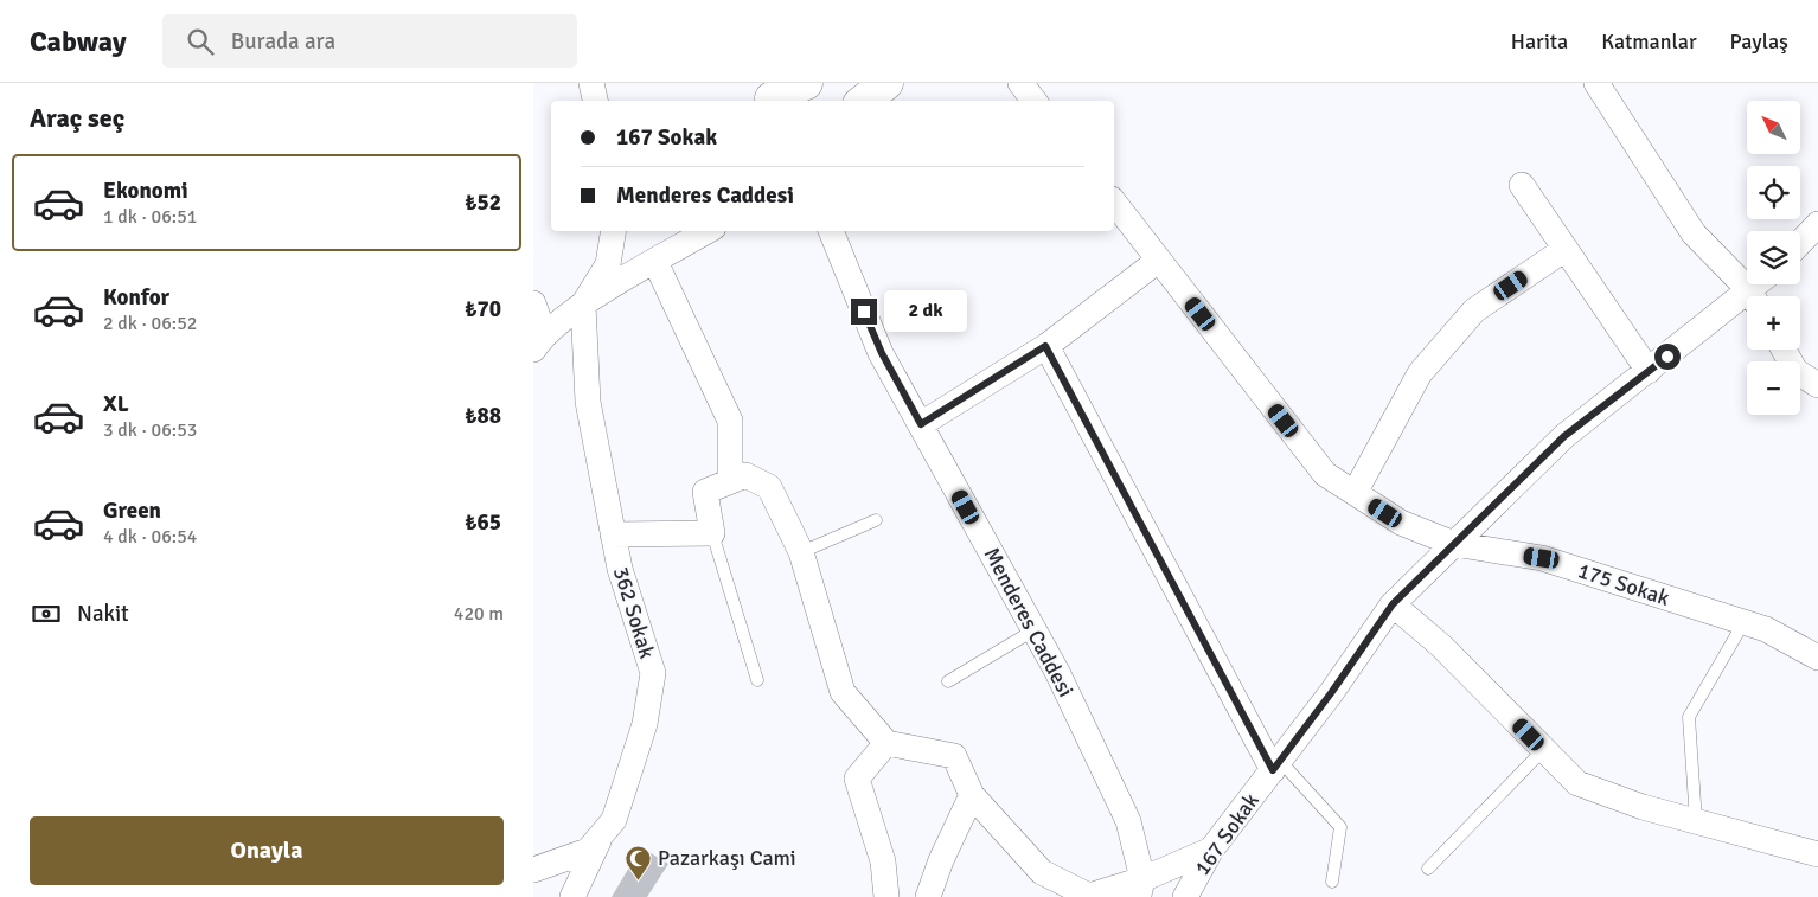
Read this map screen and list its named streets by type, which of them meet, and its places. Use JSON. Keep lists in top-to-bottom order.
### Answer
{
  "streets": {
    "street": [
      "175 Sokak",
      "362 Sokak",
      "Menderes Caddesi",
      "167 Sokak"
    ]
  },
  "crossings": [
    ["175 Sokak", "167 Sokak"]
  ],
  "places": {
    "mosque": ["Pazarkaşı Cami"]
  },
  "north": "top left",
  "page": {
    "header": "Cabway",
    "search": "Burada ara",
    "nav": ["Harita", "Katmanlar", "Paylaş"],
    "heading": "Araç seç",
    "map_buttons": ["+", "−"],
    "banner": ["167 Sokak", "Menderes Caddesi"],
    "list": [
      {
        "name": "Ekonomi",
        "note": "1 dk · 06:51",
        "value": "₺52"
      },
      {
        "name": "Konfor",
        "note": "2 dk · 06:52",
        "value": "₺70"
      },
      {
        "name": "XL",
        "note": "3 dk · 06:53",
        "value": "₺88"
      },
      {
        "name": "Green",
        "note": "4 dk · 06:54",
        "value": "₺65"
      }
    ],
    "bubble": "2 dk",
    "pay": ["Nakit", "420 m"],
    "buttons": "Onayla"
  }
}
